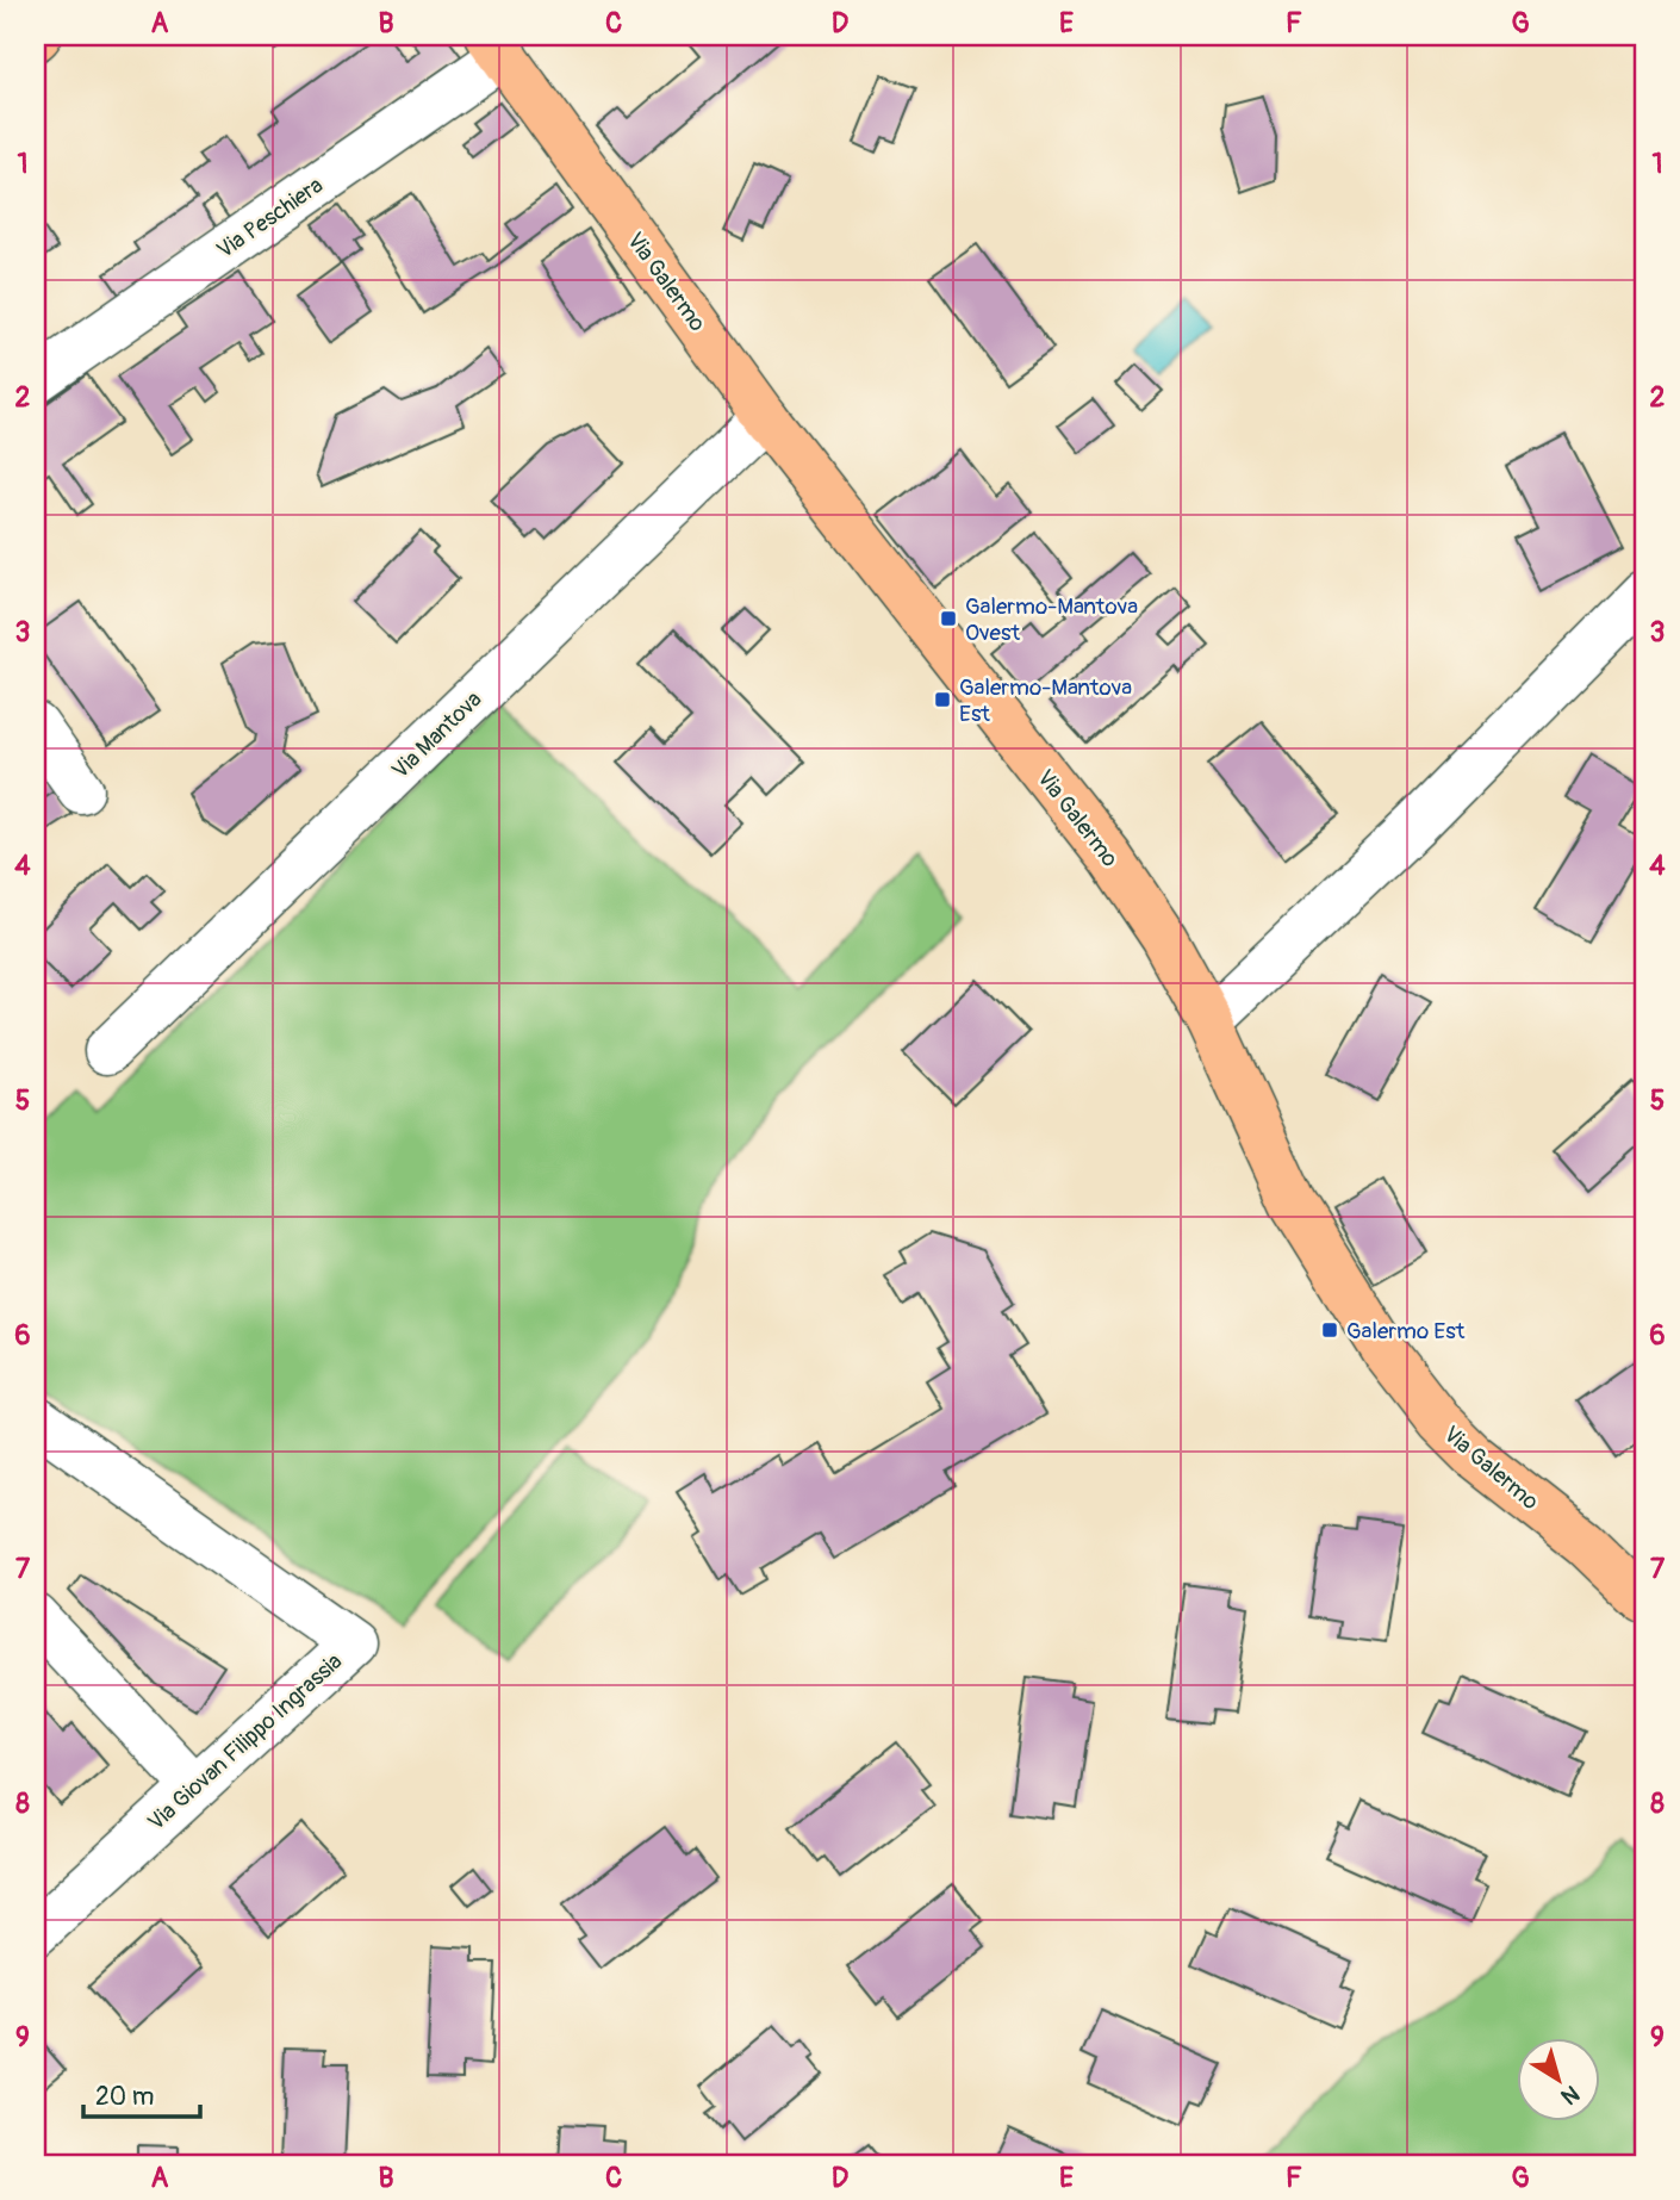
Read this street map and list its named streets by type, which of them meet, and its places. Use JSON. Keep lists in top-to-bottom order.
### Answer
{
  "streets": {
    "main road": ["Via Galermo"],
    "street": ["Via Peschiera", "Via Mantova", "Via Giovan Filippo Ingrassia"]
  },
  "crossings": [
    ["Via Peschiera", "Via Galermo"],
    ["Via Galermo", "Via Mantova"]
  ],
  "places": {
    "transit": ["Galermo-Mantova Ovest", "Galermo-Mantova Est", "Galermo Est"]
  },
  "scale_bar": "20 m",
  "north": "bottom right",
  "grid": {
    "columns": [
      "A",
      "B",
      "C",
      "D",
      "E",
      "F",
      "G"
    ],
    "rows": [
      "1",
      "2",
      "3",
      "4",
      "5",
      "6",
      "7",
      "8",
      "9"
    ]
  }
}
